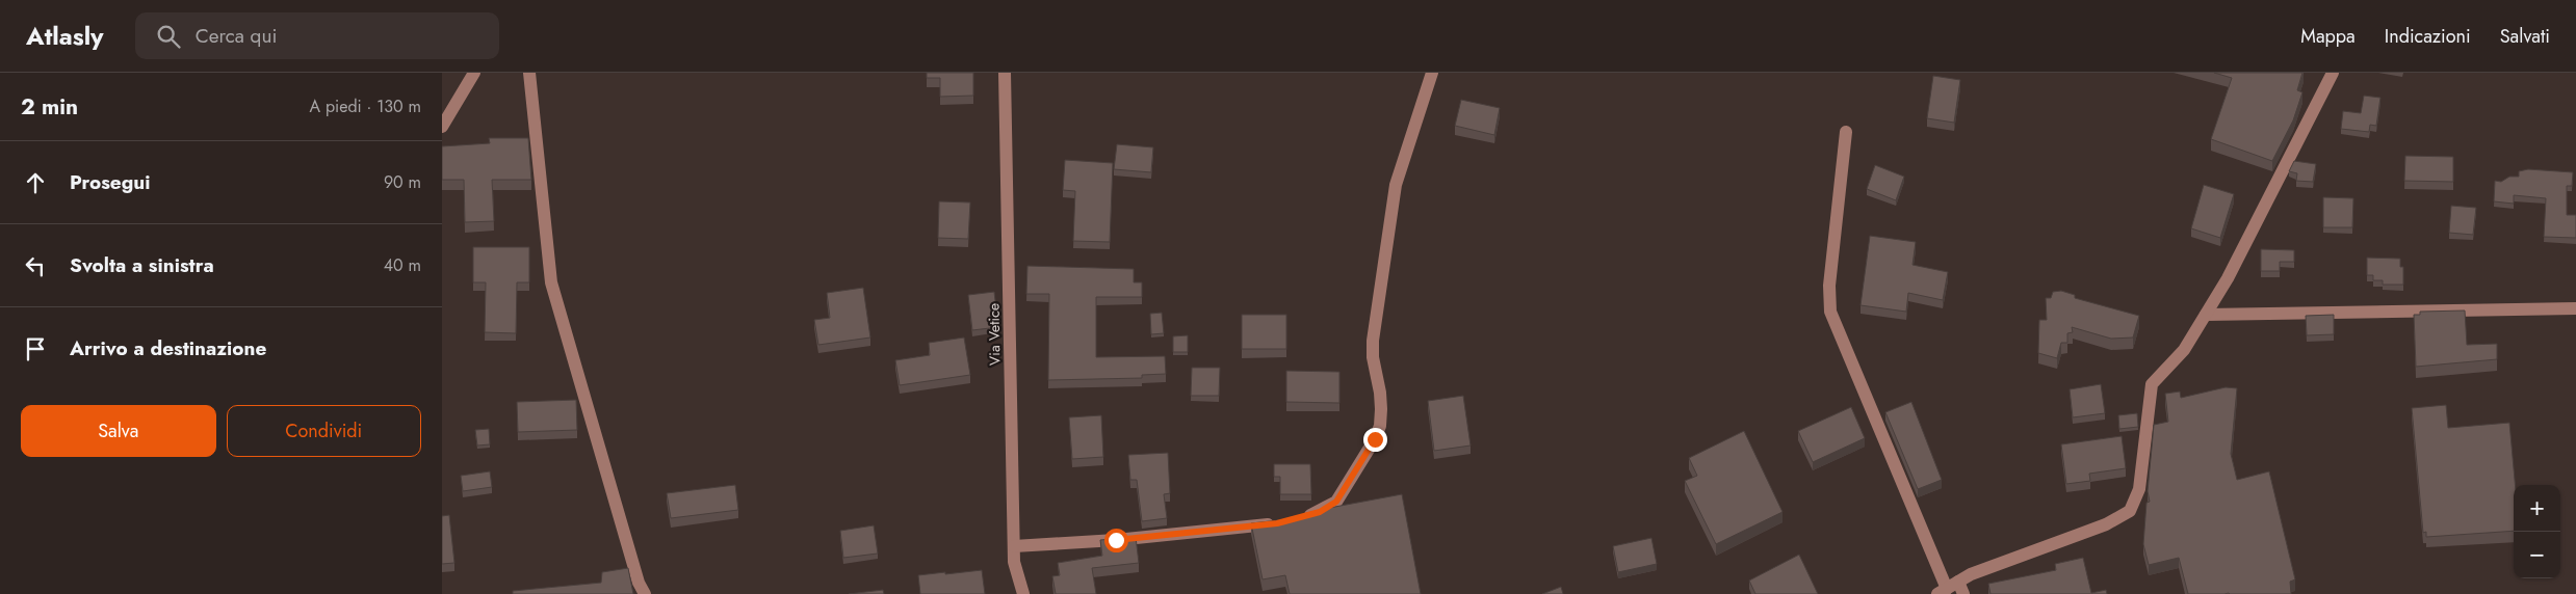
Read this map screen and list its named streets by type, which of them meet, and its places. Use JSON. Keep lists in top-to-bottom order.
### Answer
{
  "streets": {
    "street": ["Via Vetice"]
  },
  "page": {
    "header": "Atlasly",
    "search": "Cerca qui",
    "nav": ["Mappa", "Indicazioni", "Salvati"],
    "heading": ["2 min", "A piedi · 130 m"],
    "list": [
      ["Prosegui", "90 m"],
      ["Svolta a sinistra", "40 m"],
      "Arrivo a destinazione"
    ],
    "buttons": ["Salva", "Condividi"],
    "map_buttons": ["+", "−"]
  }
}
